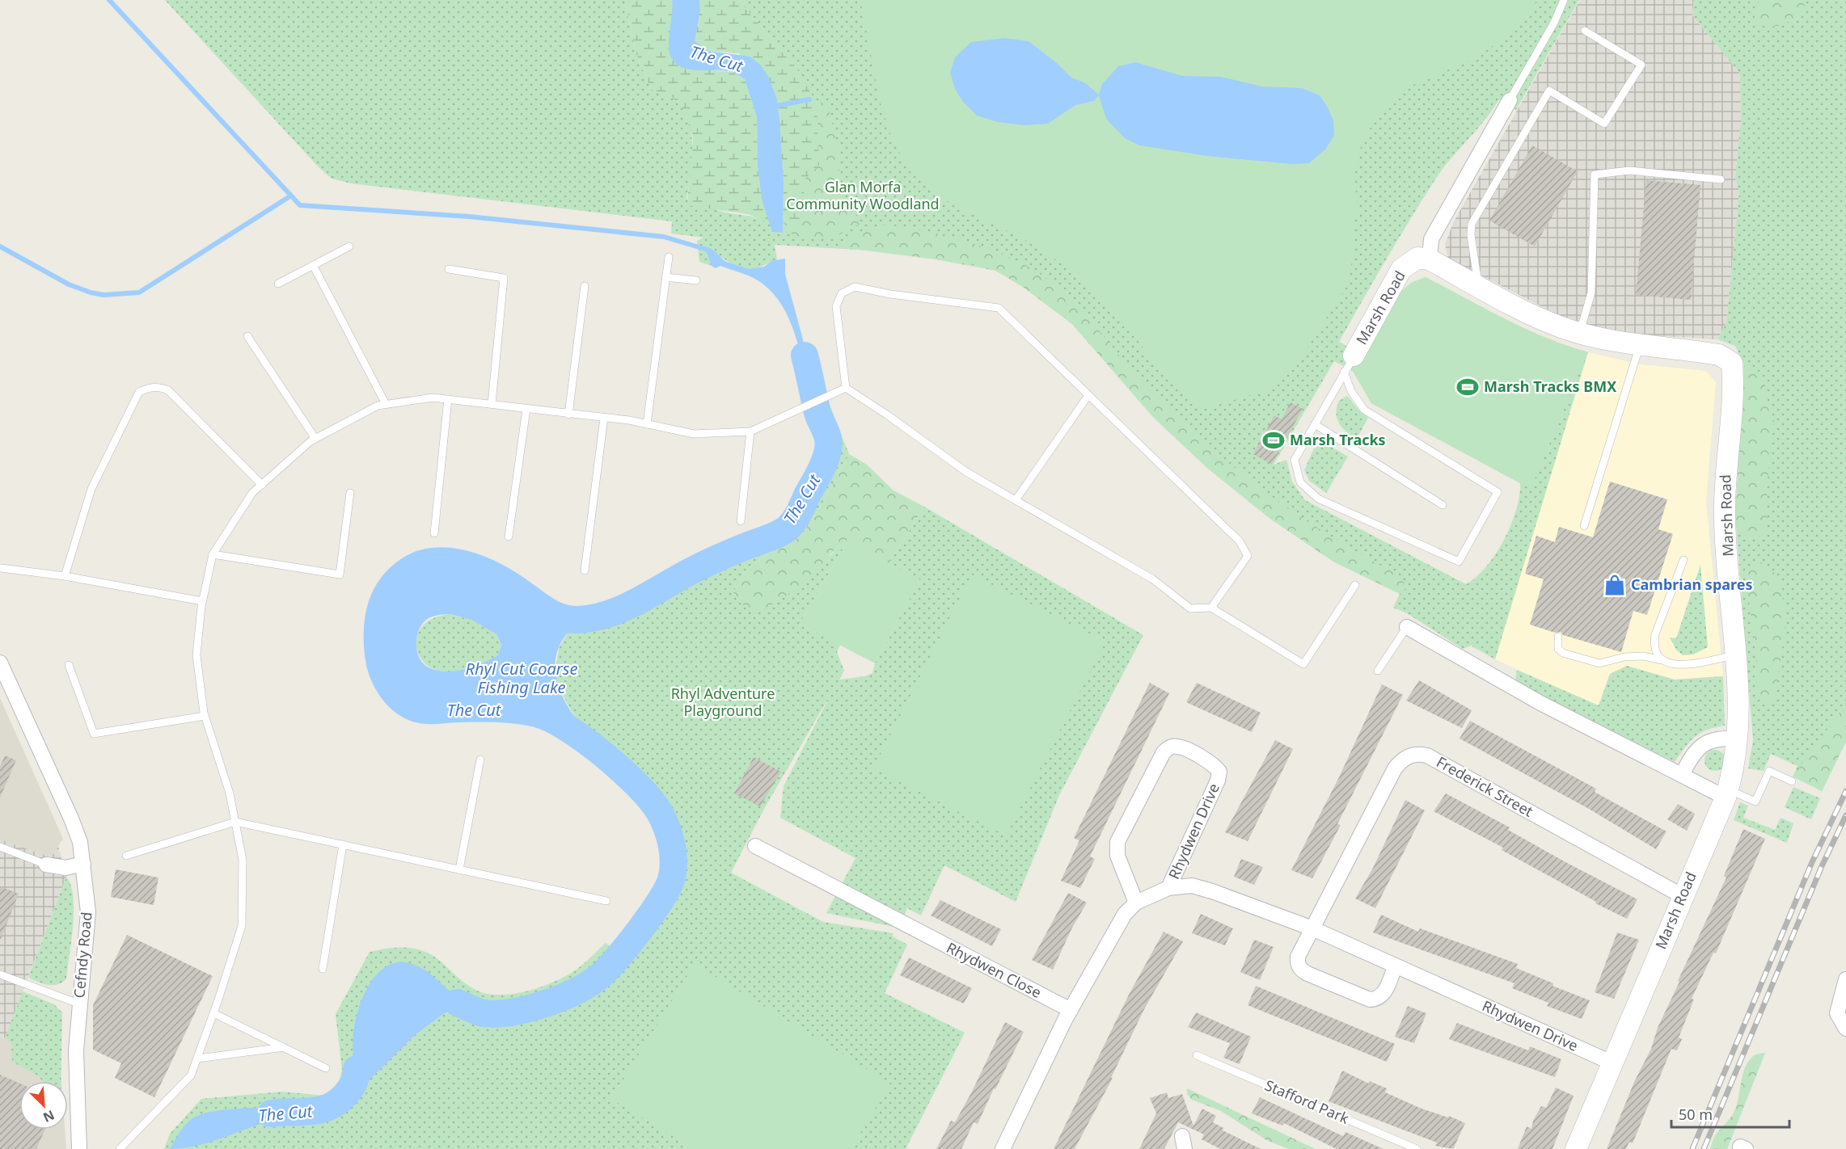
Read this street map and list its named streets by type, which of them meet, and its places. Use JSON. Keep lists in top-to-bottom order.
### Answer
{
  "streets": {
    "street": [
      "Marsh Road",
      "Frederick Street",
      "Rhydwen Drive",
      "Cefndy Road",
      "Rhydwen Close"
    ],
    "lane": ["Stafford Park"]
  },
  "crossings": [
    ["Marsh Road", "Frederick Street"],
    ["Marsh Road", "Rhydwen Drive"],
    ["Frederick Street", "Rhydwen Drive"],
    ["Rhydwen Drive", "Rhydwen Close"]
  ],
  "water": ["The Cut", "Rhyl Cut Coarse Fishing Lake"],
  "parks": ["Glan Morfa Community Woodland", "Rhyl Adventure Playground"],
  "places": {
    "sports": ["Marsh Tracks BMX", "Marsh Tracks"],
    "shop": ["Cambrian spares"]
  },
  "scale_bar": "50 m",
  "north": "bottom right"
}
